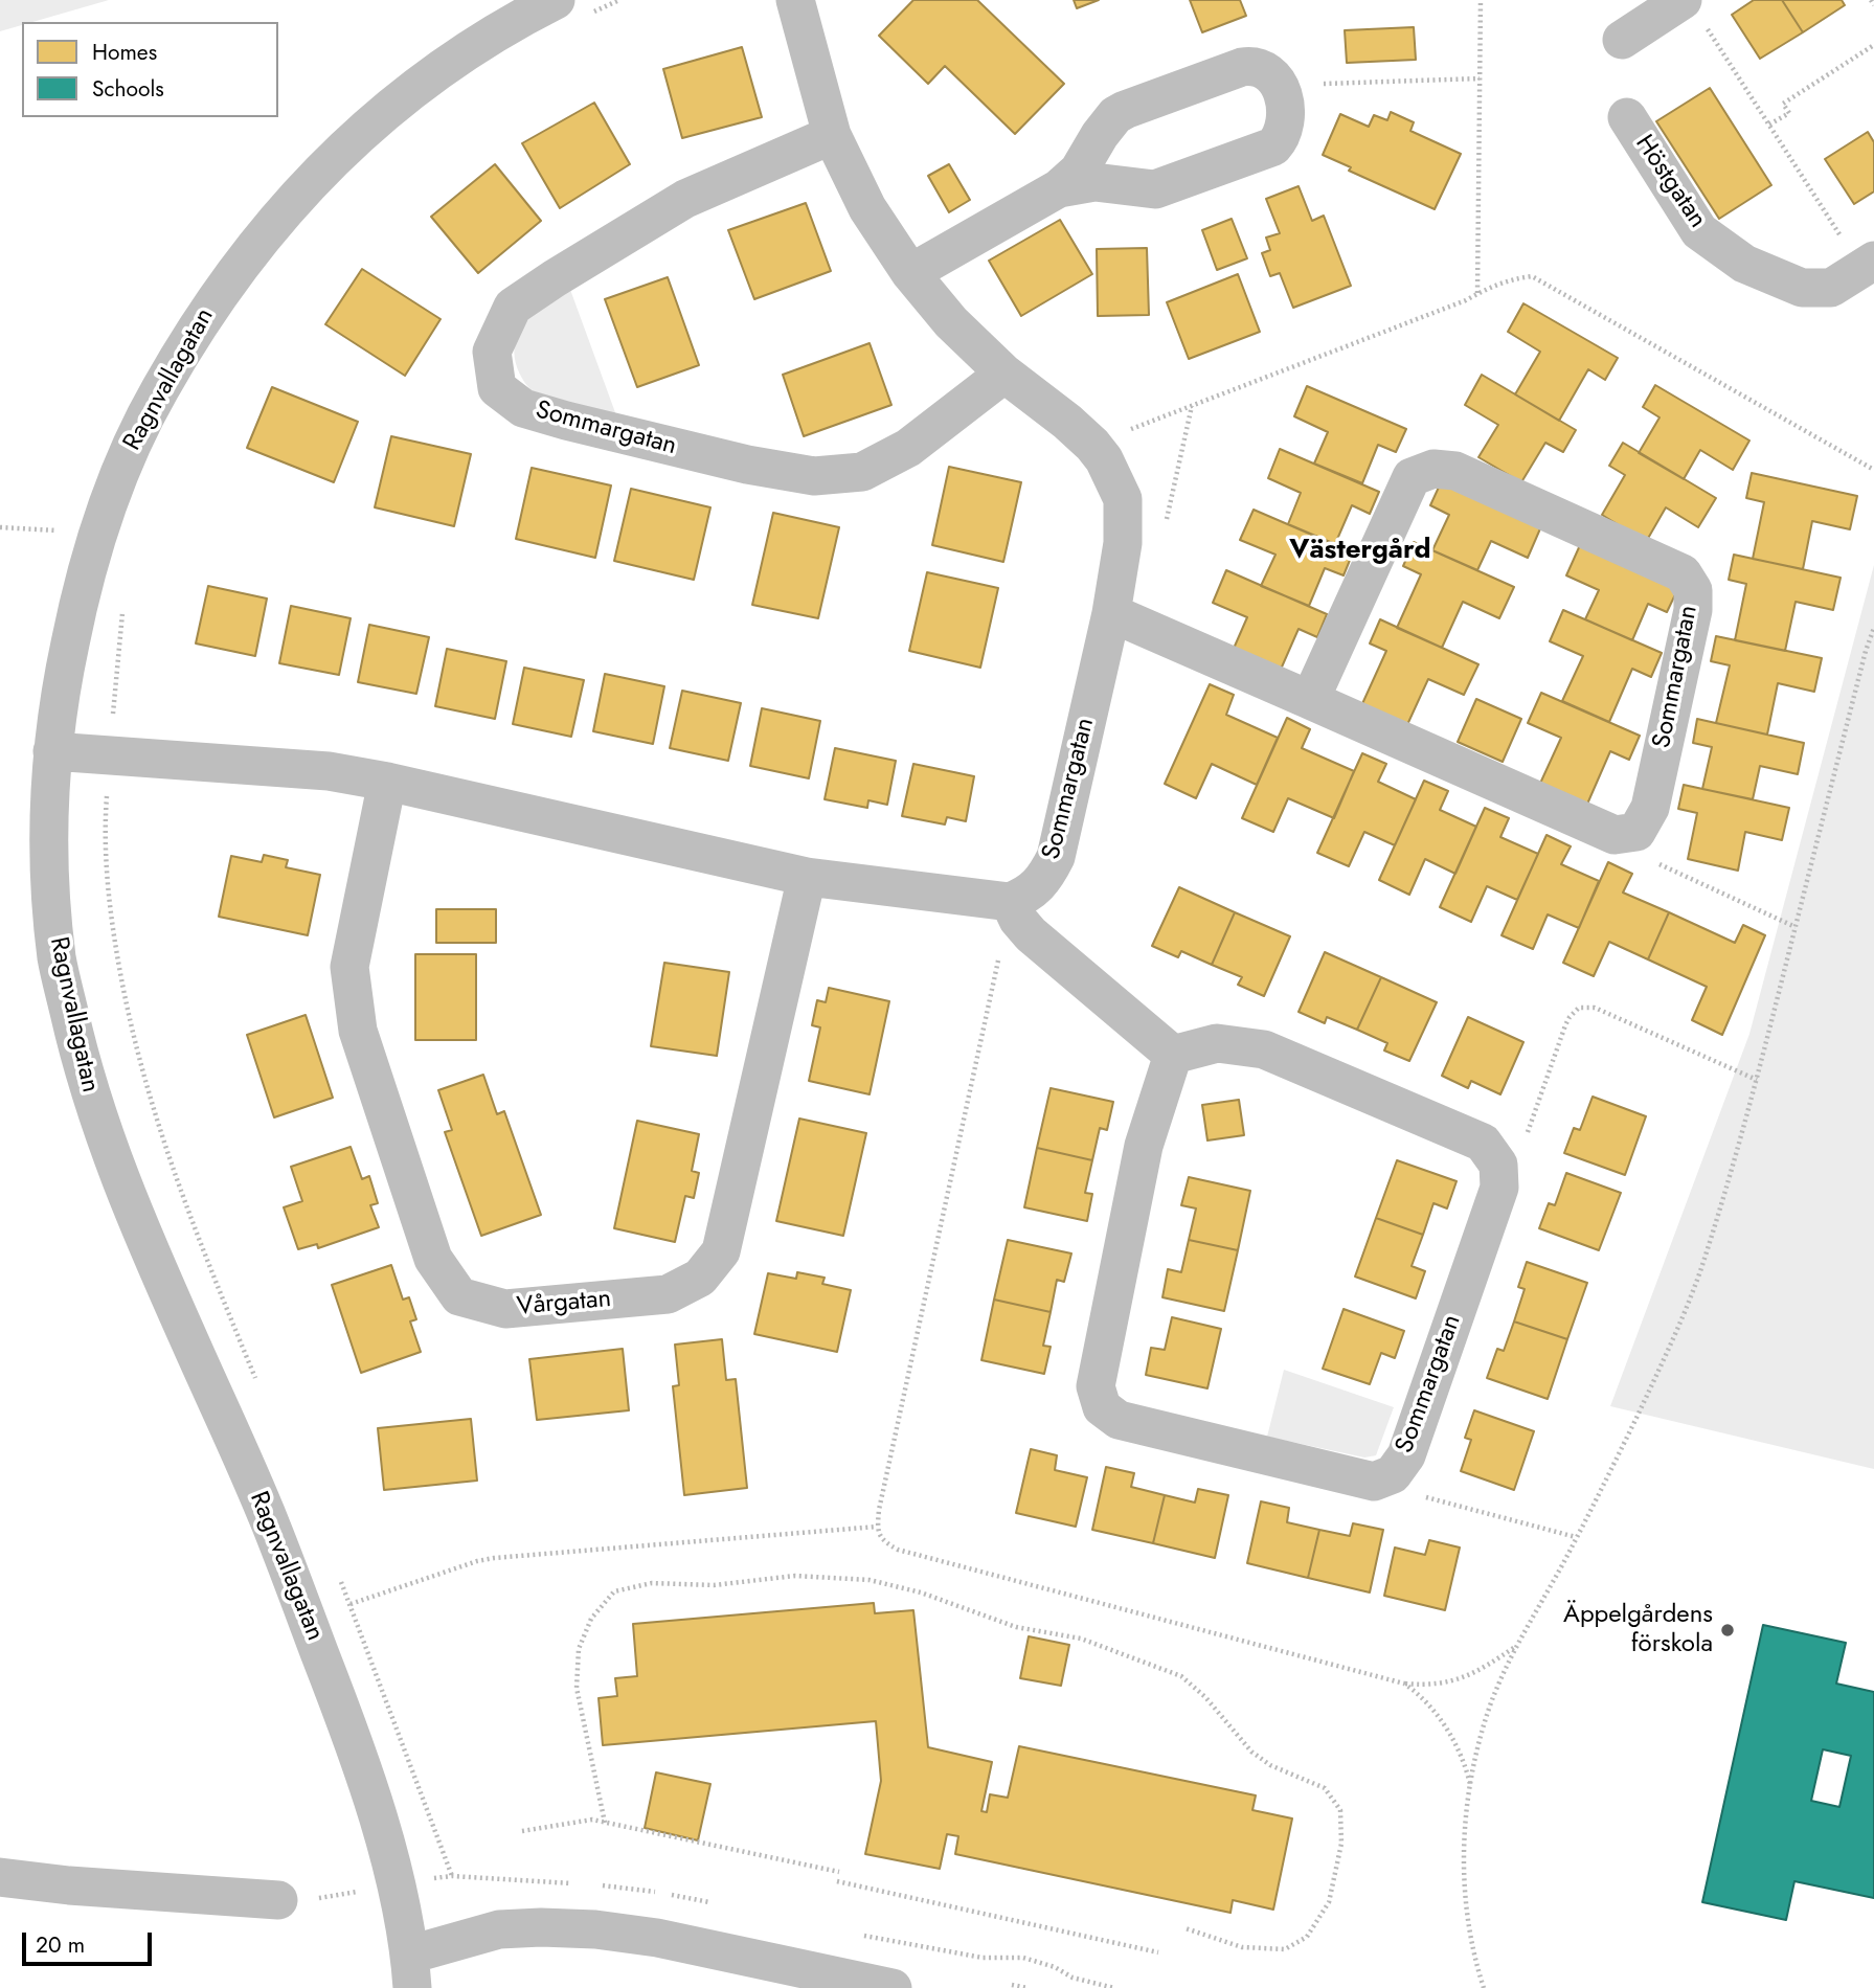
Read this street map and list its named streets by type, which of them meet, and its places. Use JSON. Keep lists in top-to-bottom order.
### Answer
{
  "streets": {
    "street": [
      "Höstgatan",
      "Ragnvallagatan",
      "Sommargatan",
      "Vårgatan"
    ]
  },
  "districts": ["Västergård"],
  "places": ["Äppelgårdens förskola"],
  "legend": ["Homes", "Schools"],
  "scale_bar": "20 m"
}
